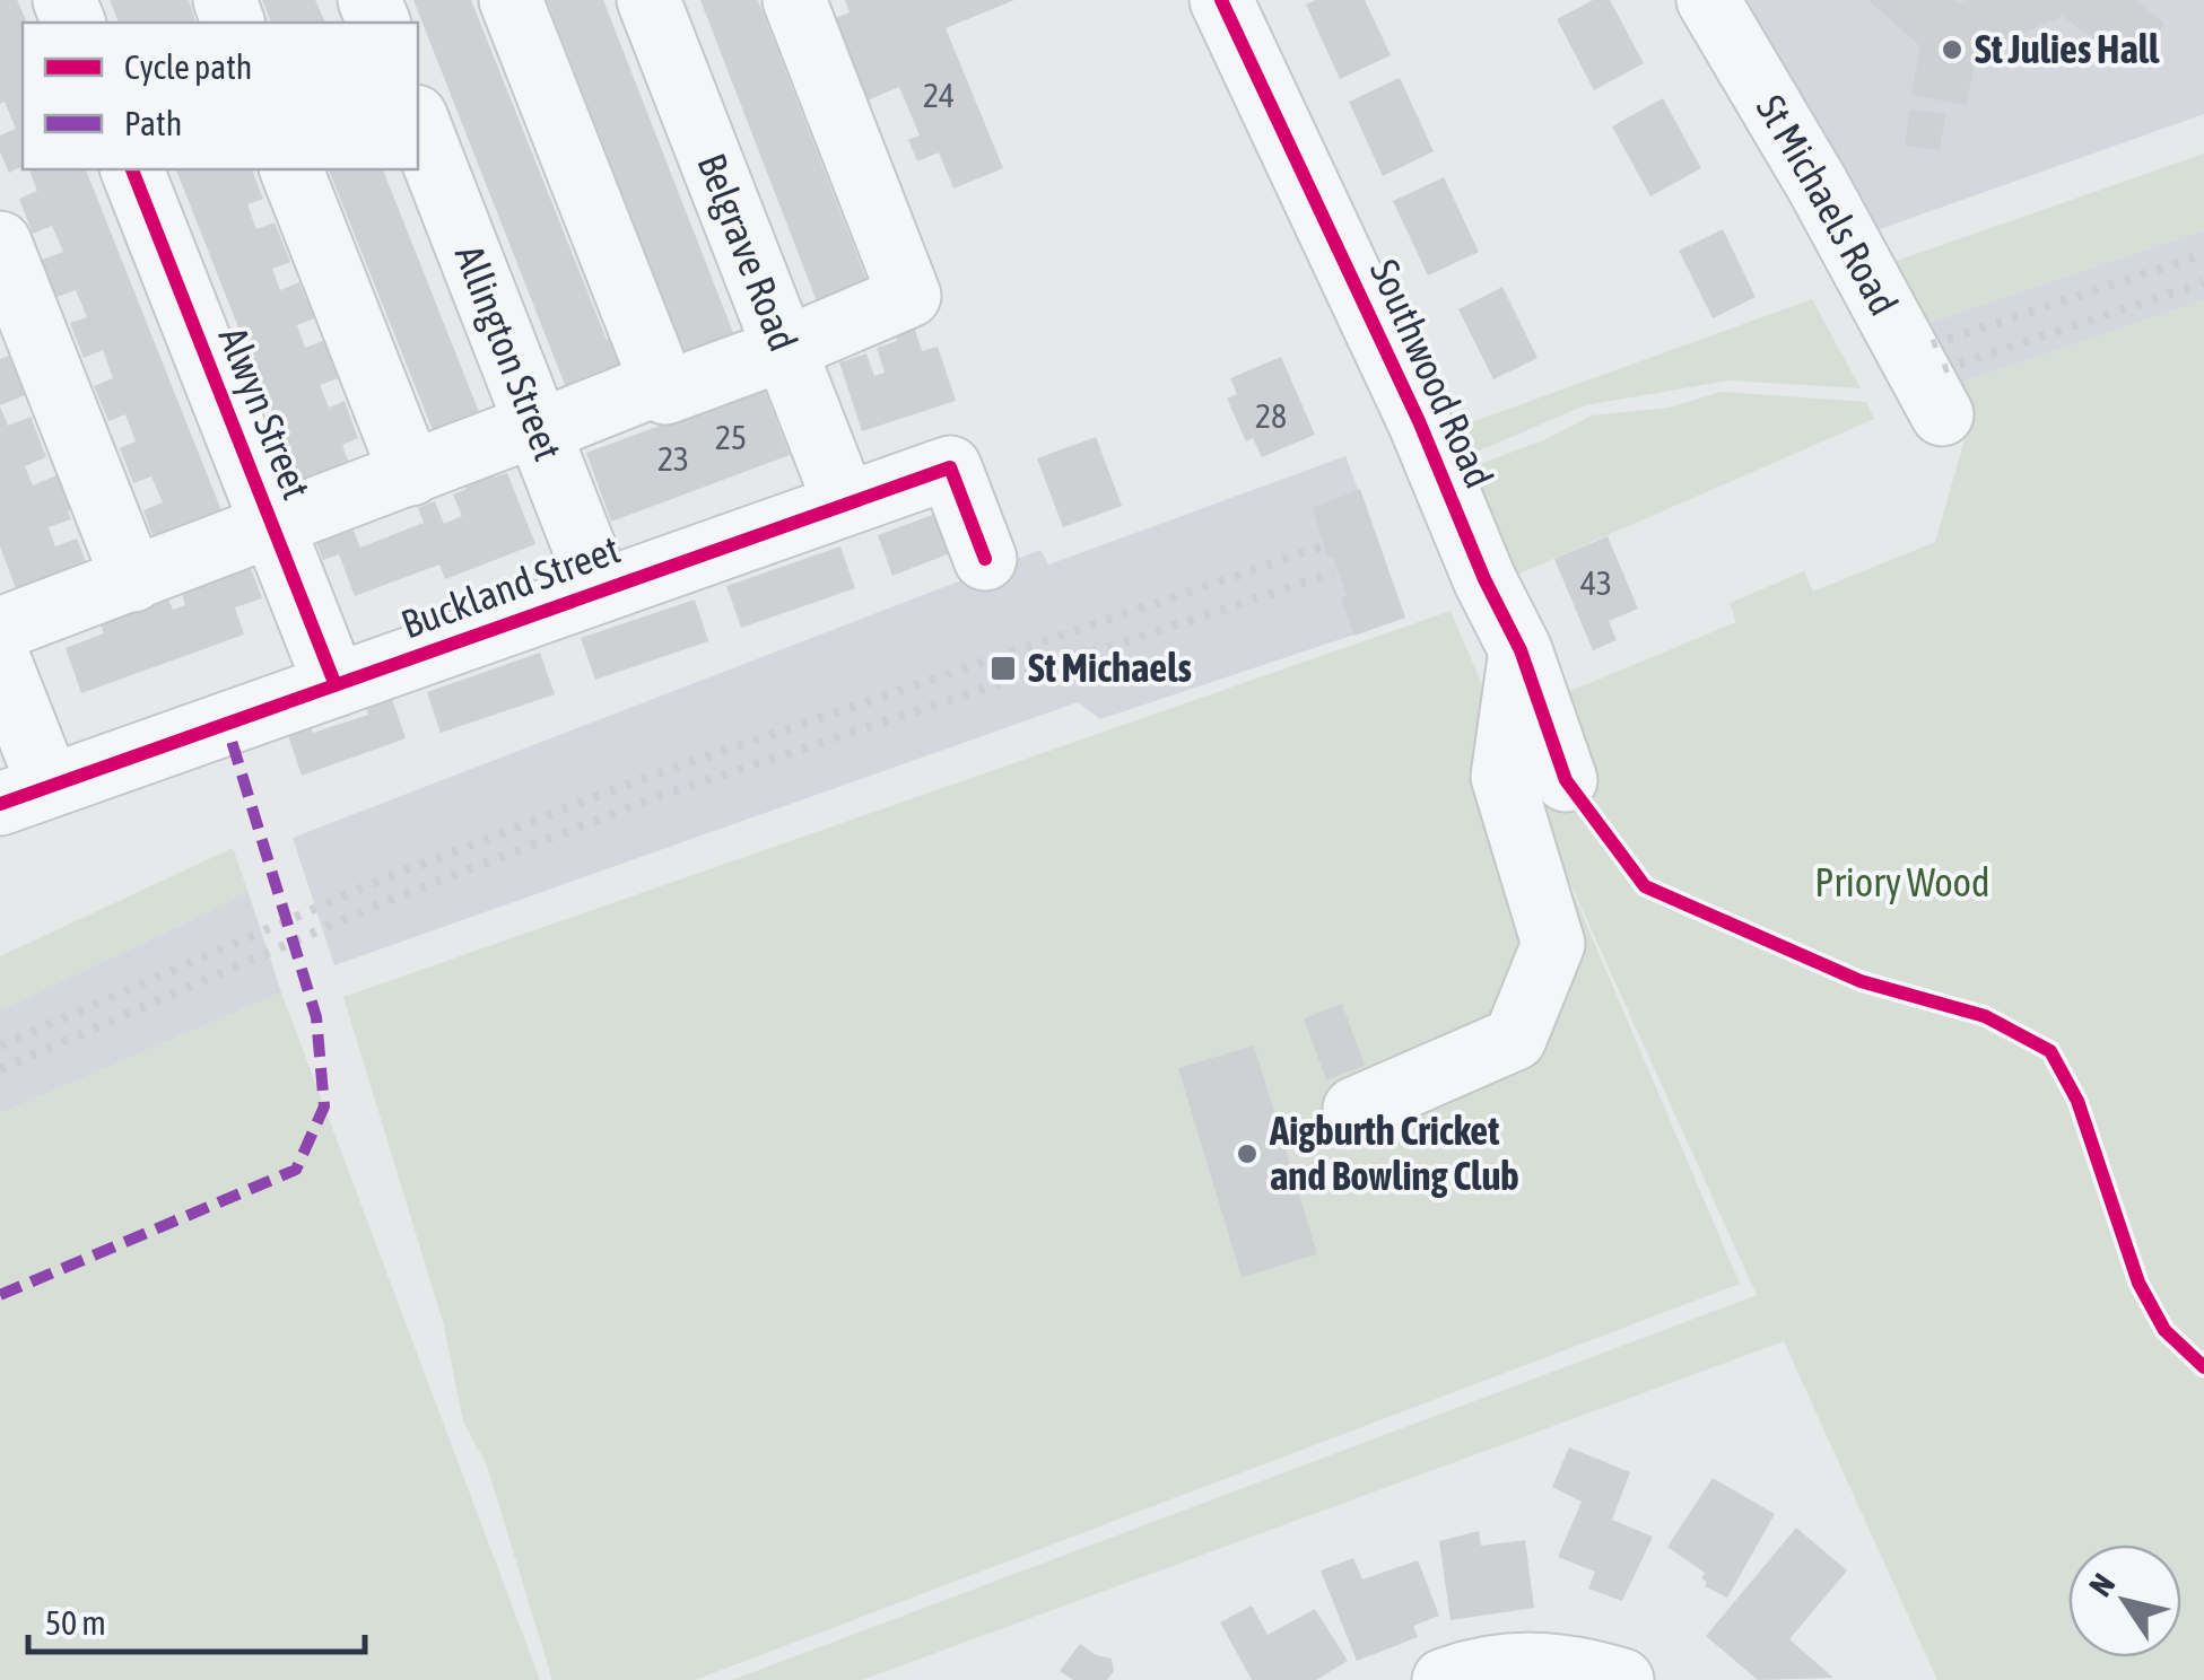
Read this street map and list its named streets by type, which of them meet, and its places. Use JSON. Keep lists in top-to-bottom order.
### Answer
{
  "streets": {
    "street": [
      "St Michaels Road",
      "Belgrave Road",
      "Allington Street",
      "Southwood Road",
      "Alwyn Street",
      "Buckland Street"
    ]
  },
  "crossings": [
    ["Belgrave Road", "Buckland Street"],
    ["Allington Street", "Buckland Street"],
    ["Alwyn Street", "Buckland Street"]
  ],
  "parks": ["Priory Wood"],
  "places": {
    "other": ["St Julies Hall", "Aigburth Cricket and Bowling Club"],
    "transit": ["St Michaels"]
  },
  "house_numbers": [
    "24",
    "28",
    "25",
    "23",
    "43"
  ],
  "legend": ["Cycle path", "Path"],
  "scale_bar": "50 m",
  "north": "top left"
}
